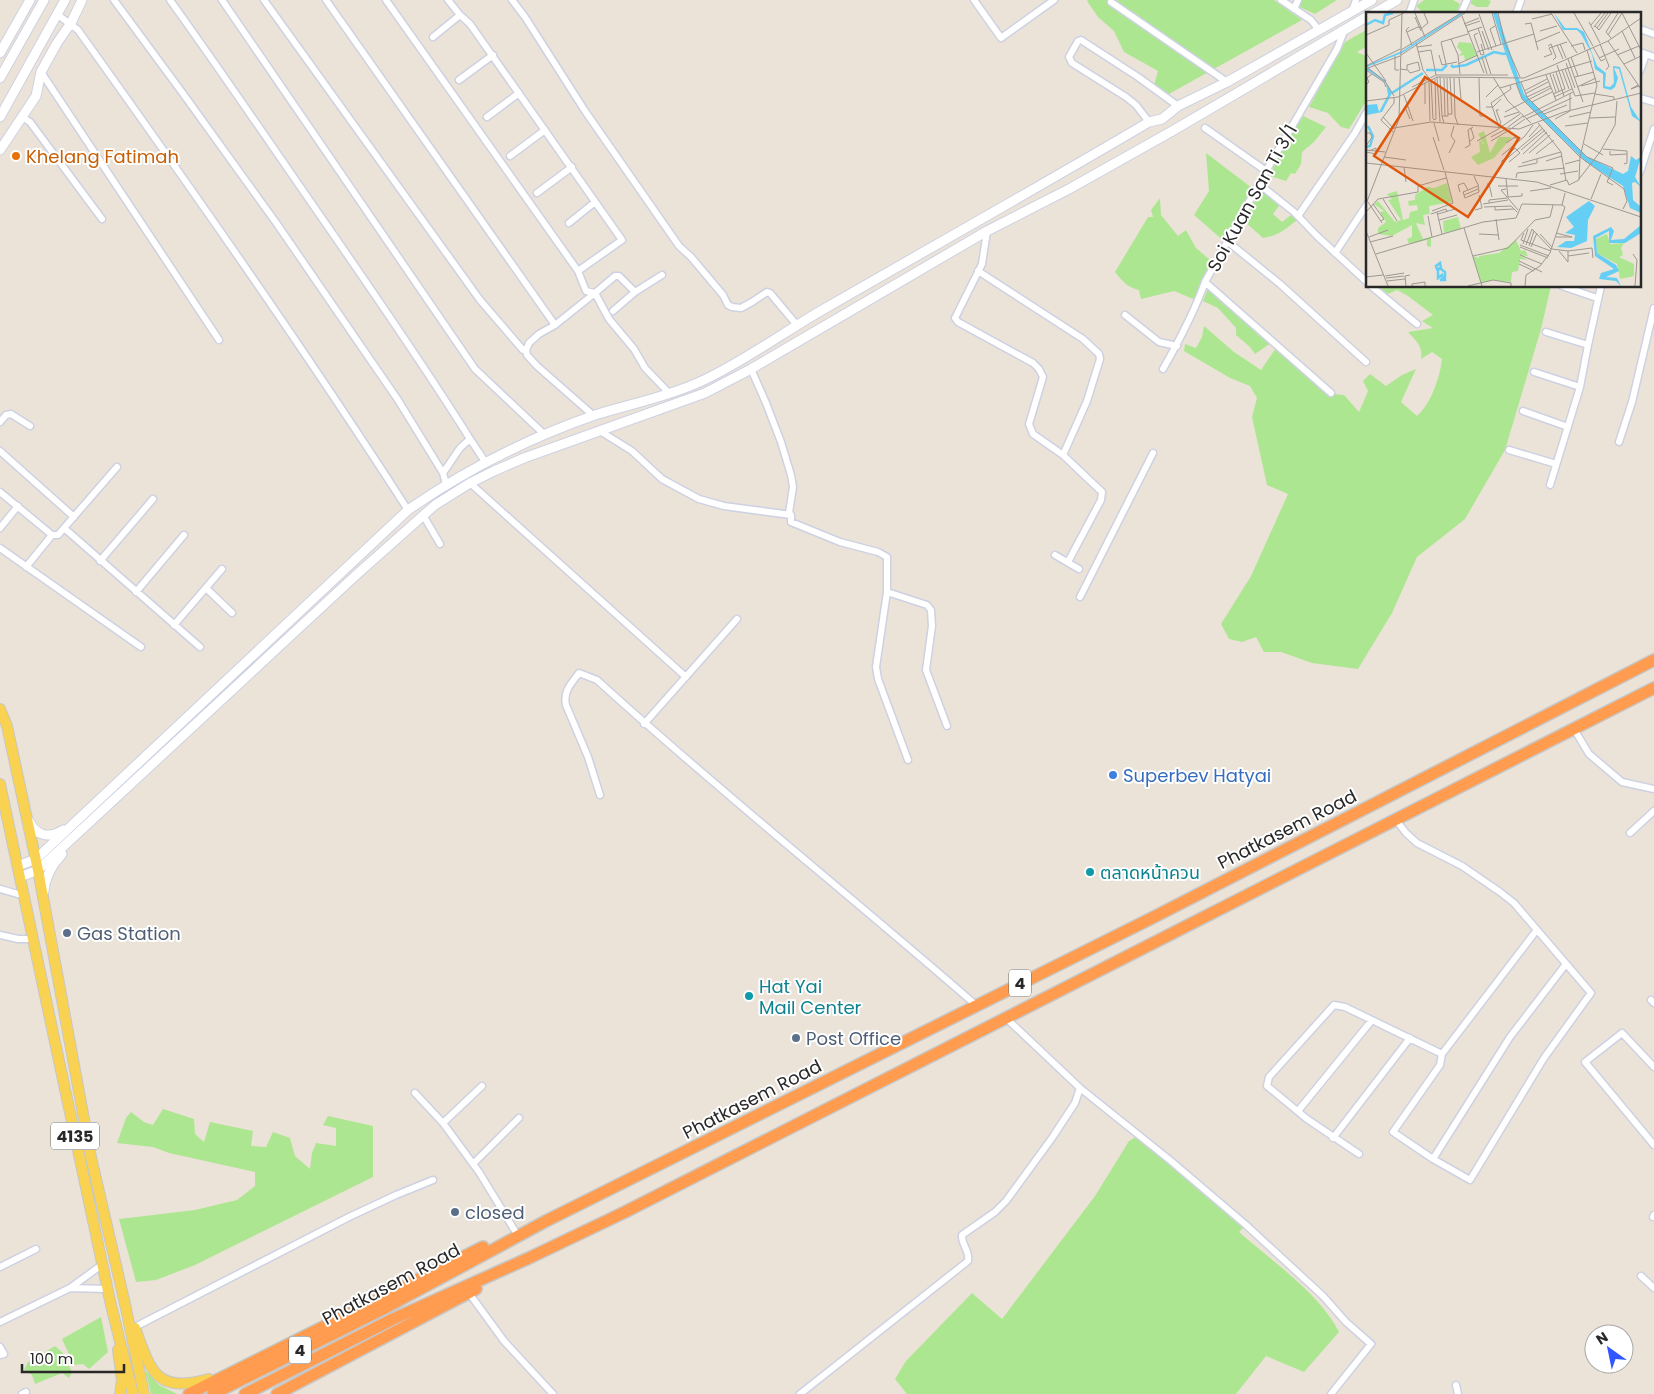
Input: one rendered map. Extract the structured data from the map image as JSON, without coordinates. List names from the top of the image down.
{
  "streets": {
    "highway": ["Phatkasem Road", "4"],
    "main road": ["4135"],
    "street": ["Soi Kuan San Ti 3/1"]
  },
  "places": [
    "Khelang Fatimah",
    "Superbev Hatyai",
    "ตลาดหน้าควน",
    "Gas Station",
    "Hat Yai Mail Center",
    "Post Office",
    "closed"
  ],
  "scale_bar": "100 m",
  "north": "top left"
}
